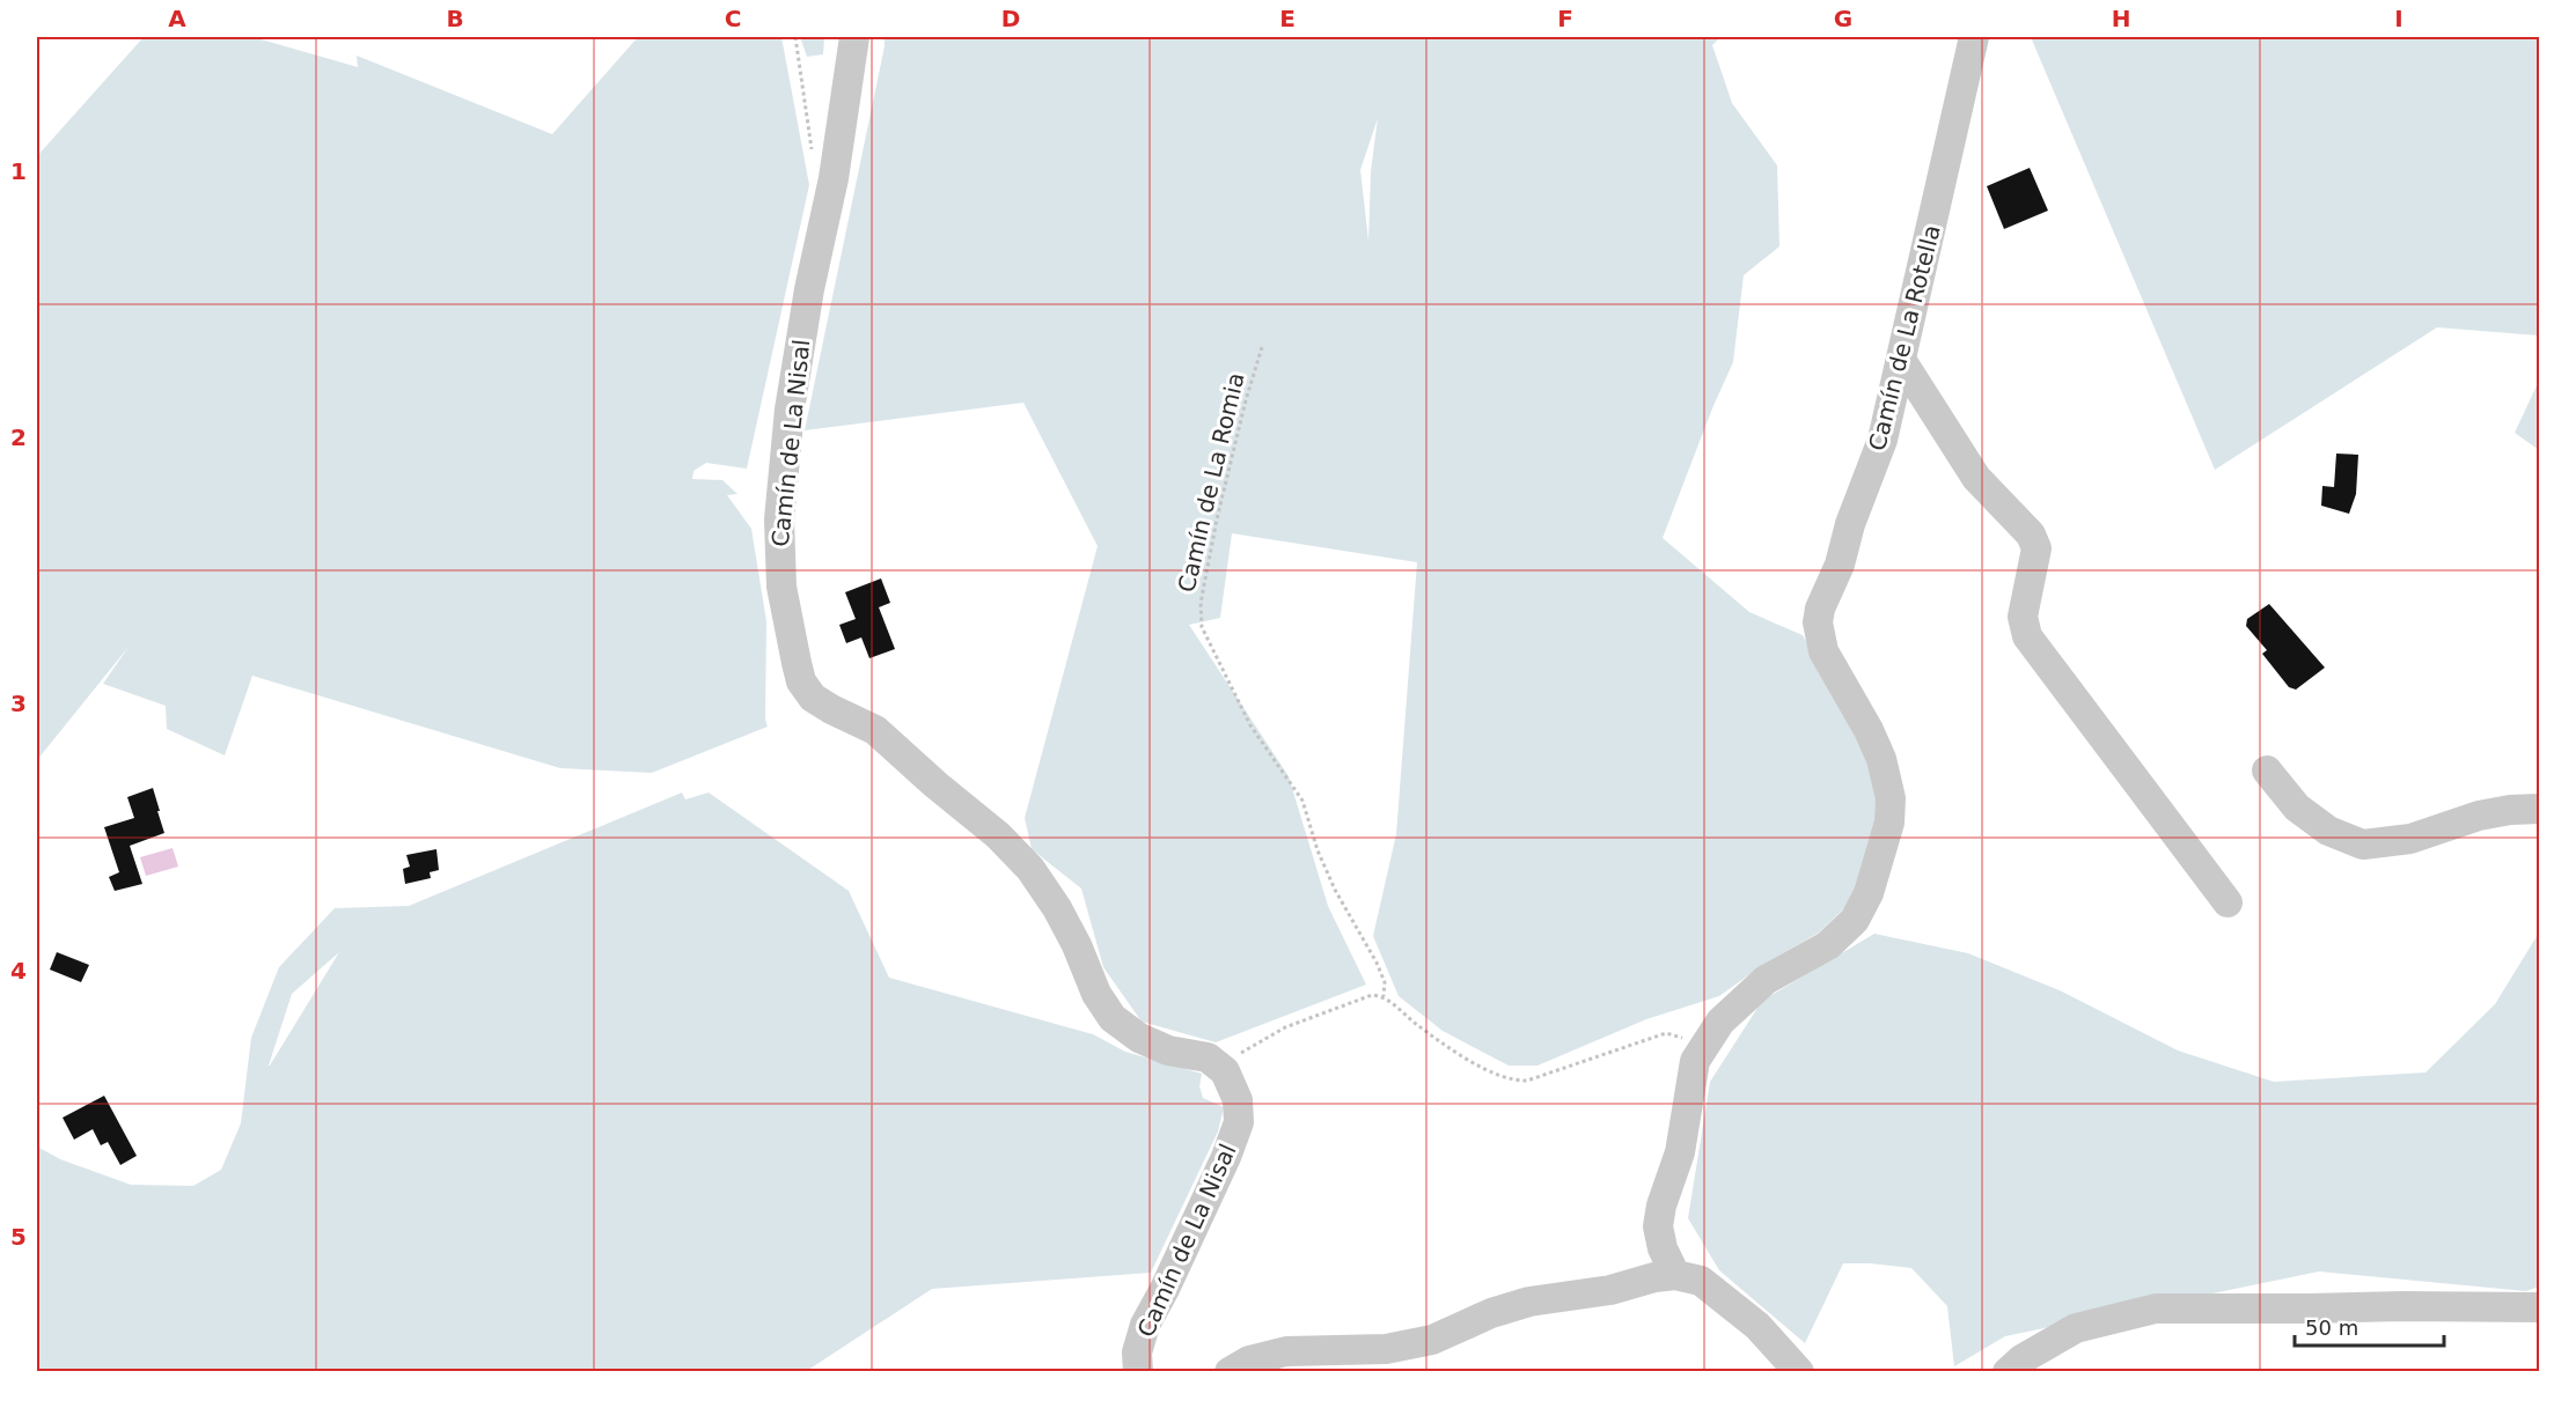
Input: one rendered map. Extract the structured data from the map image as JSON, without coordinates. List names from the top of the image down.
{
  "streets": {
    "street": ["Camín de La Rotella", "Camín de La Nisal"],
    "path": ["Camín de La Romia"]
  },
  "scale_bar": "50 m",
  "grid": {
    "columns": [
      "A",
      "B",
      "C",
      "D",
      "E",
      "F",
      "G",
      "H",
      "I"
    ],
    "rows": [
      "1",
      "2",
      "3",
      "4",
      "5"
    ]
  }
}
